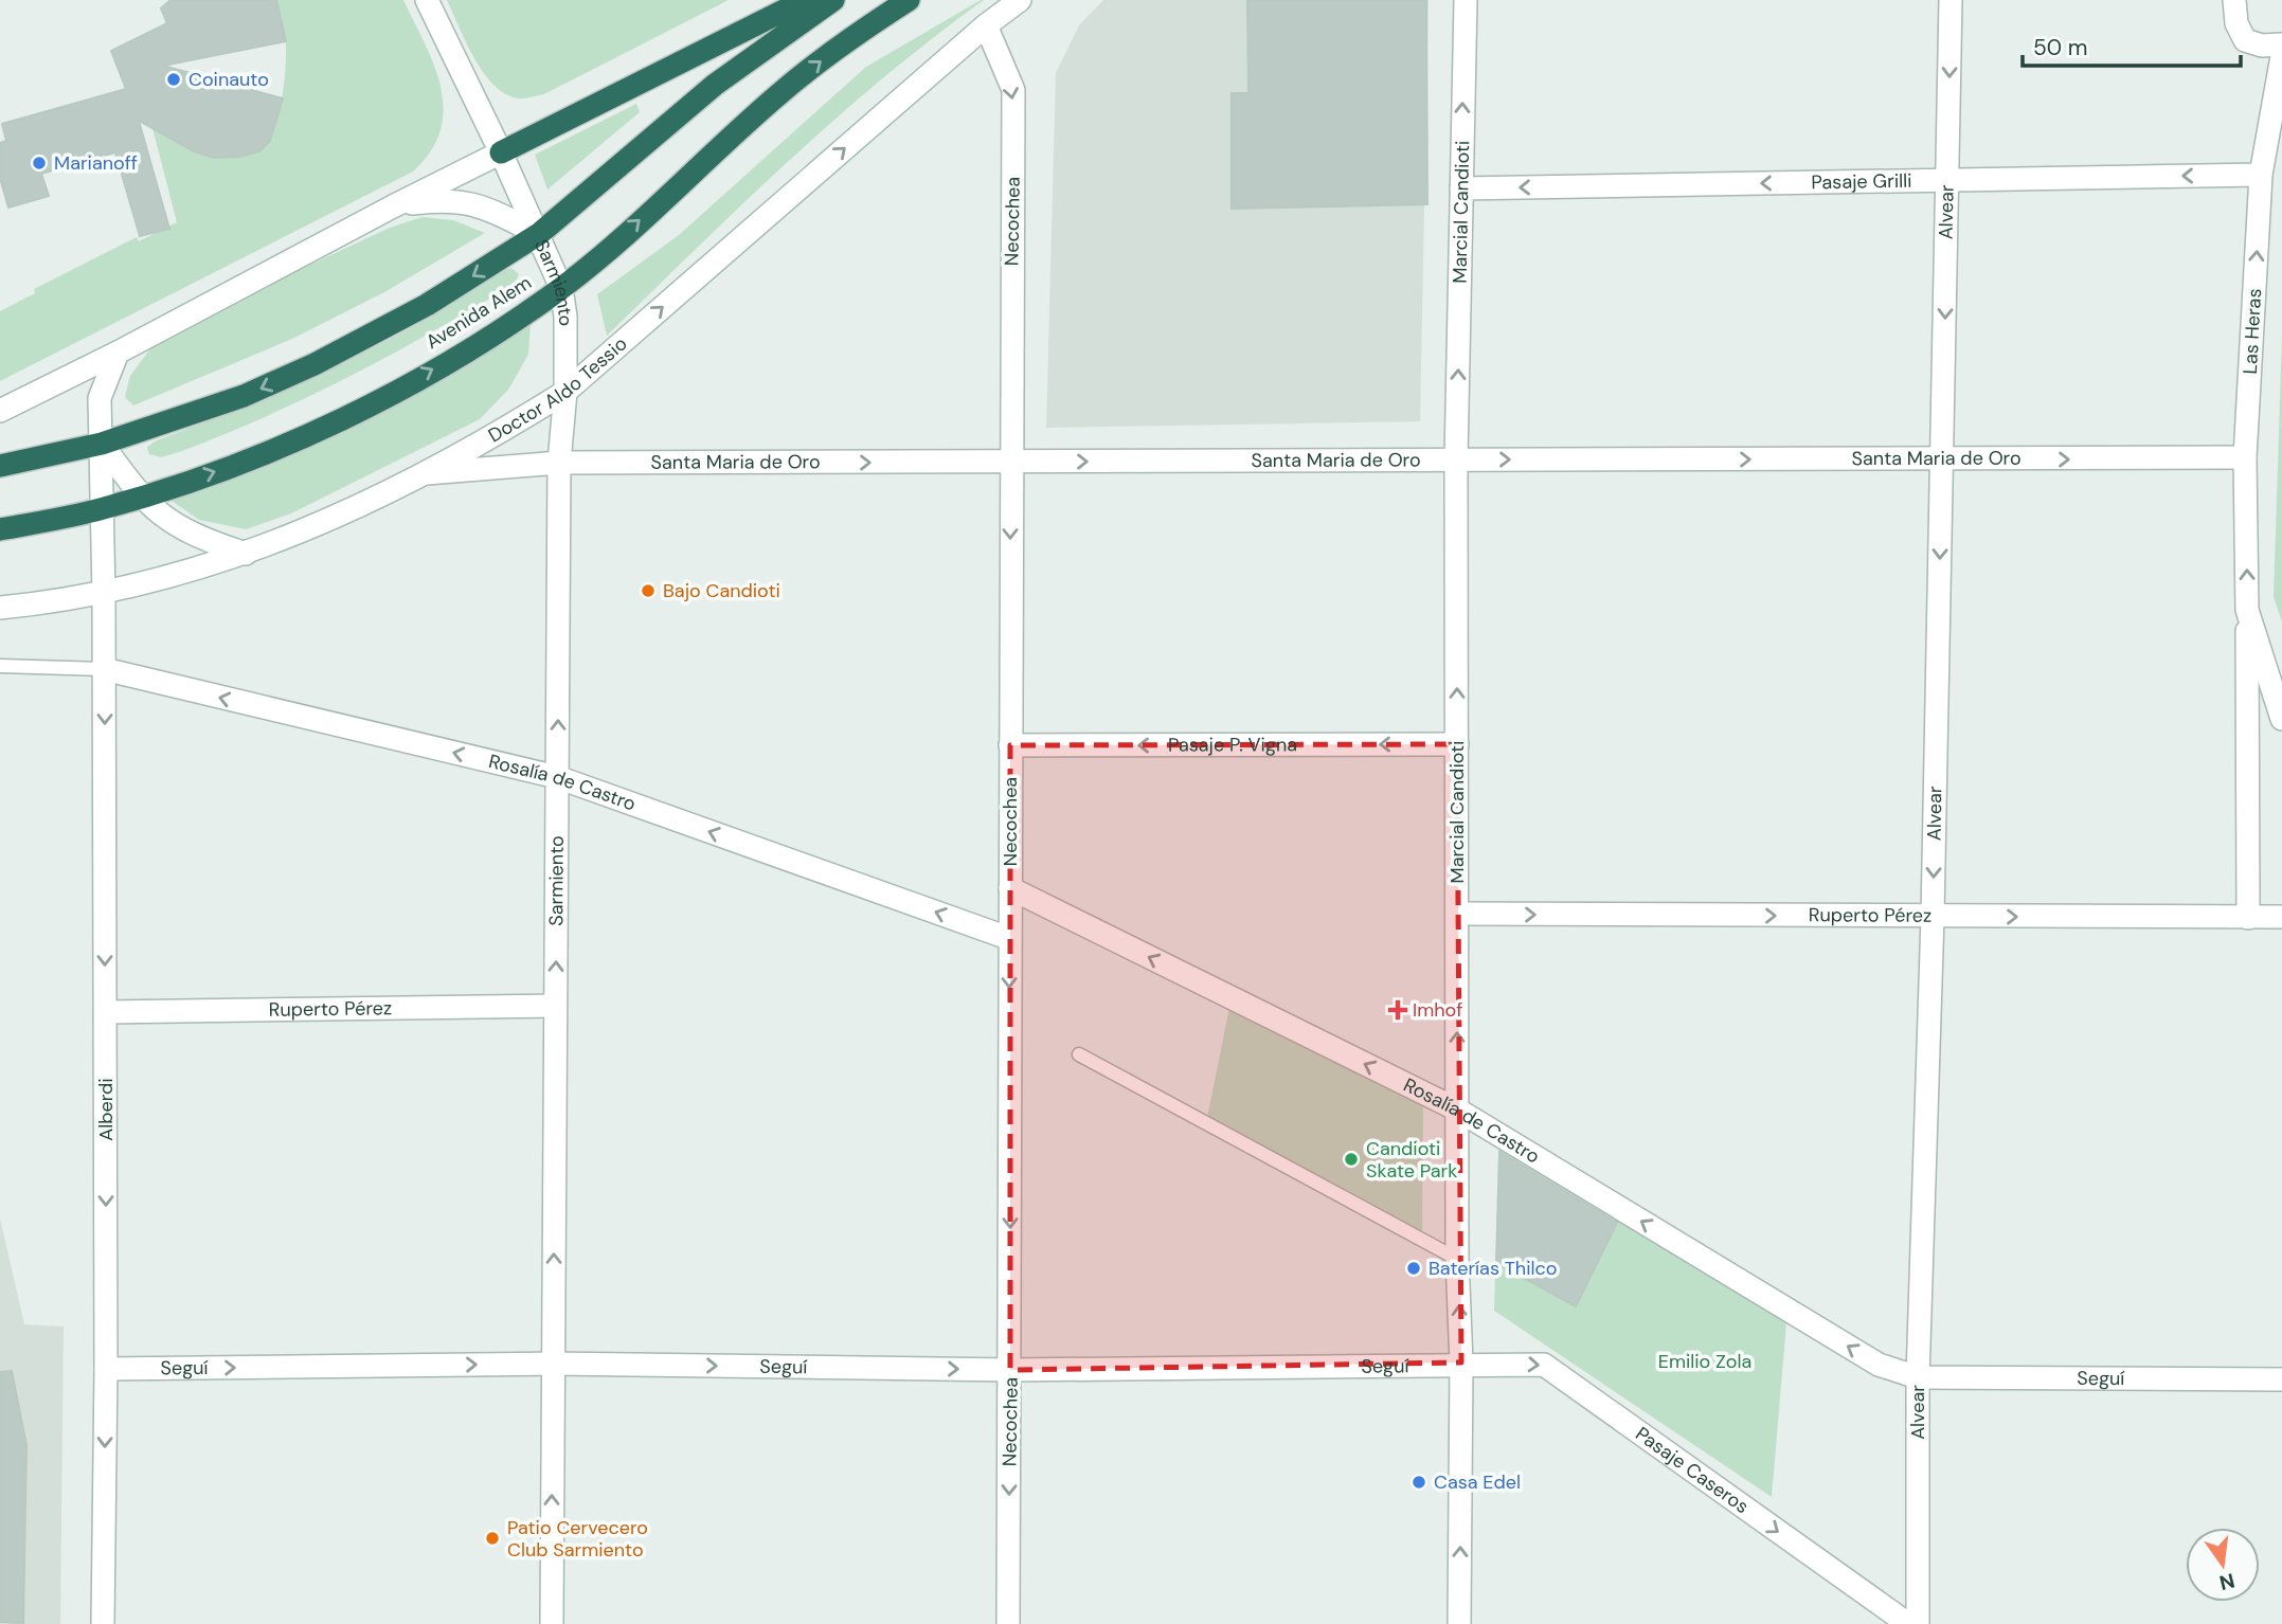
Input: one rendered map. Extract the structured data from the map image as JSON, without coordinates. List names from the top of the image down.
{
  "streets": {
    "highway": ["Avenida Alem"],
    "street": [
      "Pasaje Grilli",
      "Marcial Candioti",
      "Alvear",
      "Necochea",
      "Sarmiento",
      "Las Heras",
      "Doctor Aldo Tessio",
      "Santa Maria de Oro",
      "Pasaje P. Vigna",
      "Rosalía de Castro",
      "Ruperto Pérez",
      "Alberdi",
      "Seguí",
      "Pasaje Caseros"
    ]
  },
  "crossings": [
    ["Pasaje Grilli", "Marcial Candioti"],
    ["Pasaje Grilli", "Alvear"],
    ["Pasaje Grilli", "Las Heras"],
    ["Marcial Candioti", "Santa Maria de Oro"],
    ["Marcial Candioti", "Pasaje P. Vigna"],
    ["Marcial Candioti", "Rosalía de Castro"],
    ["Marcial Candioti", "Ruperto Pérez"],
    ["Marcial Candioti", "Seguí"],
    ["Marcial Candioti", "Pasaje Caseros"],
    ["Alvear", "Santa Maria de Oro"],
    ["Alvear", "Rosalía de Castro"],
    ["Alvear", "Ruperto Pérez"],
    ["Alvear", "Seguí"],
    ["Necochea", "Doctor Aldo Tessio"],
    ["Necochea", "Santa Maria de Oro"],
    ["Necochea", "Pasaje P. Vigna"],
    ["Necochea", "Rosalía de Castro"],
    ["Necochea", "Seguí"],
    ["Sarmiento", "Avenida Alem"],
    ["Sarmiento", "Doctor Aldo Tessio"],
    ["Sarmiento", "Santa Maria de Oro"],
    ["Sarmiento", "Rosalía de Castro"],
    ["Sarmiento", "Ruperto Pérez"],
    ["Sarmiento", "Seguí"],
    ["Avenida Alem", "Alberdi"],
    ["Las Heras", "Santa Maria de Oro"],
    ["Las Heras", "Ruperto Pérez"],
    ["Doctor Aldo Tessio", "Santa Maria de Oro"],
    ["Doctor Aldo Tessio", "Alberdi"],
    ["Rosalía de Castro", "Alberdi"],
    ["Rosalía de Castro", "Seguí"],
    ["Ruperto Pérez", "Alberdi"],
    ["Alberdi", "Seguí"],
    ["Seguí", "Pasaje Caseros"]
  ],
  "one_way": [
    "Pasaje Grilli",
    "Marcial Candioti",
    "Alvear",
    "Necochea",
    "Sarmiento",
    "Las Heras",
    "Doctor Aldo Tessio",
    "Santa Maria de Oro",
    "Pasaje P. Vigna",
    "Rosalía de Castro",
    "Ruperto Pérez",
    "Alberdi",
    "Seguí",
    "Pasaje Caseros"
  ],
  "parks": ["Emilio Zola"],
  "places": {
    "other": [
      "Coinauto",
      "Marianoff",
      "Bajo Candioti",
      "Candioti Skate Park",
      "Baterías Thilco",
      "Casa Edel",
      "Patio Cervecero Club Sarmiento"
    ],
    "health": ["Imhof"]
  },
  "scale_bar": "50 m",
  "north": "bottom"
}
